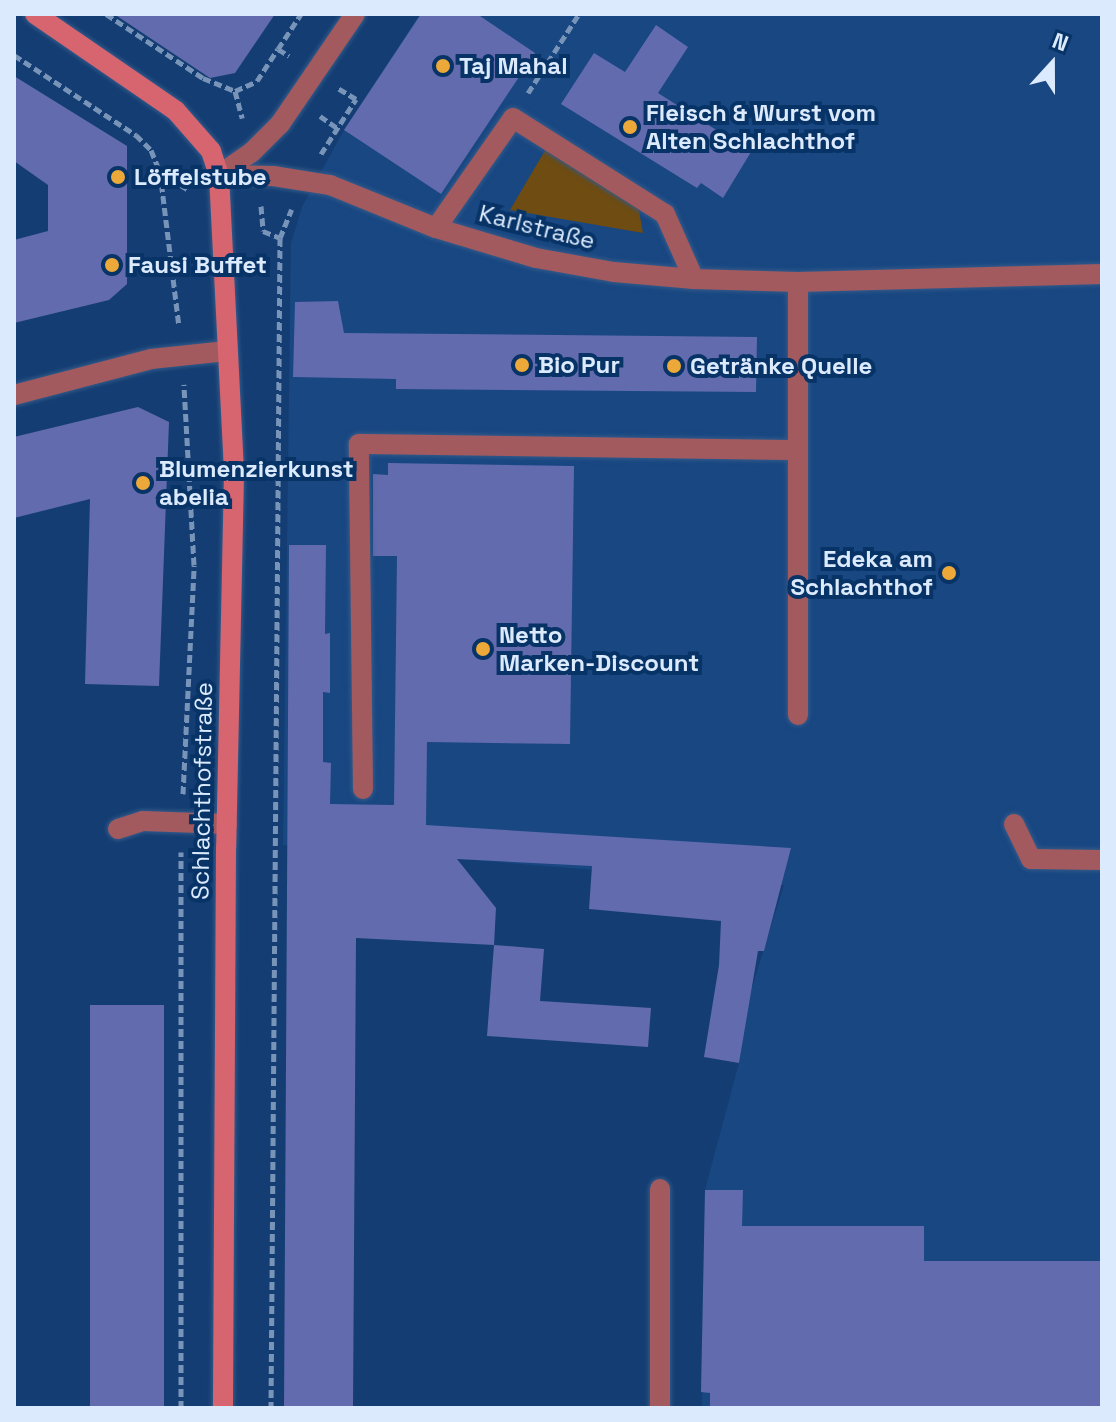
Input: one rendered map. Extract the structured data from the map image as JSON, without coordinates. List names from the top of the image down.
{
  "streets": {
    "main road": ["Schlachthofstraße"],
    "street": ["Karlstraße"]
  },
  "crossings": [
    ["Karlstraße", "Schlachthofstraße"]
  ],
  "places": [
    "Taj Mahal",
    "Fleisch & Wurst vom Alten Schlachthof",
    "Löffelstube",
    "Fausi Buffet",
    "Bio Pur",
    "Getränke Quelle",
    "Blumenzierkunst abelia",
    "Edeka am Schlachthof",
    "Netto Marken-Discount"
  ],
  "north": "top"
}
